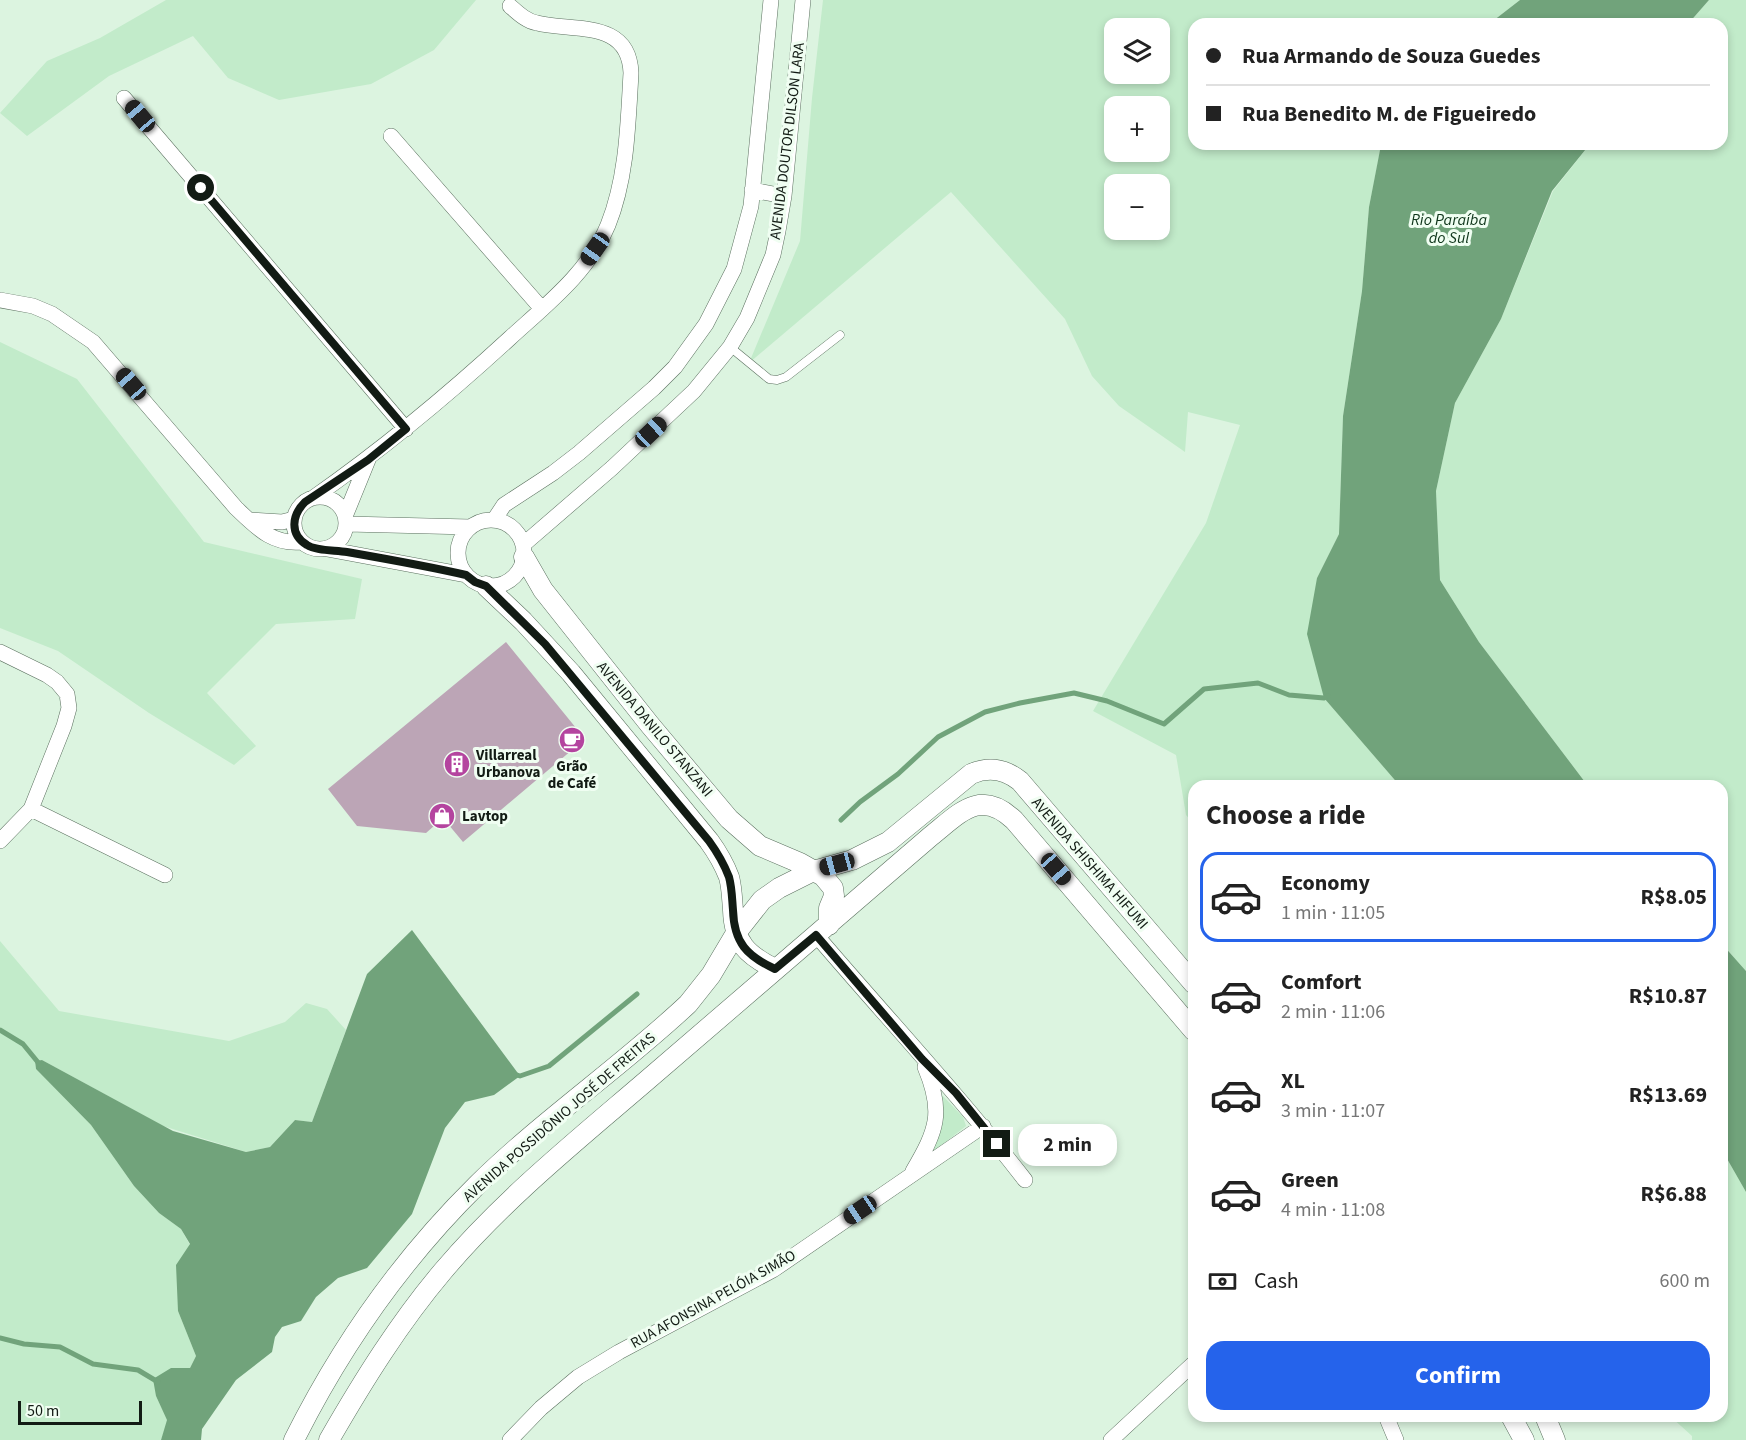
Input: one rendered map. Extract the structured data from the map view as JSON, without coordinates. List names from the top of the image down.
{
  "streets": {
    "street": [
      "AVENIDA DOUTOR DILSON LARA",
      "AVENIDA DANILO STANZANI",
      "AVENIDA SHISHIMA HIFUMI",
      "AVENIDA POSSIDÔNIO JOSÉ DE FREITAS",
      "RUA AFONSINA PELÓIA SIMÃO"
    ]
  },
  "crossings": [
    ["AVENIDA DOUTOR DILSON LARA", "AVENIDA DANILO STANZANI"],
    ["AVENIDA DANILO STANZANI", "AVENIDA SHISHIMA HIFUMI"],
    ["AVENIDA DANILO STANZANI", "AVENIDA POSSIDÔNIO JOSÉ DE FREITAS"],
    ["AVENIDA SHISHIMA HIFUMI", "AVENIDA POSSIDÔNIO JOSÉ DE FREITAS"]
  ],
  "water": ["Rio Paraíba do Sul"],
  "places": {
    "cafe": ["Grão de Café"],
    "building": ["Villarreal Urbanova"],
    "shop": ["Lavtop"]
  },
  "scale_bar": "50 m",
  "page": {
    "map_buttons": ["+", "−"],
    "banner": ["Rua Armando de Souza Guedes", "Rua Benedito M. de Figueiredo"],
    "heading": "Choose a ride",
    "list": [
      {
        "name": "Economy",
        "note": "1 min · 11:05",
        "value": "R$8.05"
      },
      {
        "name": "Comfort",
        "note": "2 min · 11:06",
        "value": "R$10.87"
      },
      {
        "name": "XL",
        "note": "3 min · 11:07",
        "value": "R$13.69"
      },
      {
        "name": "Green",
        "note": "4 min · 11:08",
        "value": "R$6.88"
      }
    ],
    "bubble": "2 min",
    "pay": ["Cash", "600 m"],
    "buttons": "Confirm",
    "scale": "50 m"
  }
}
